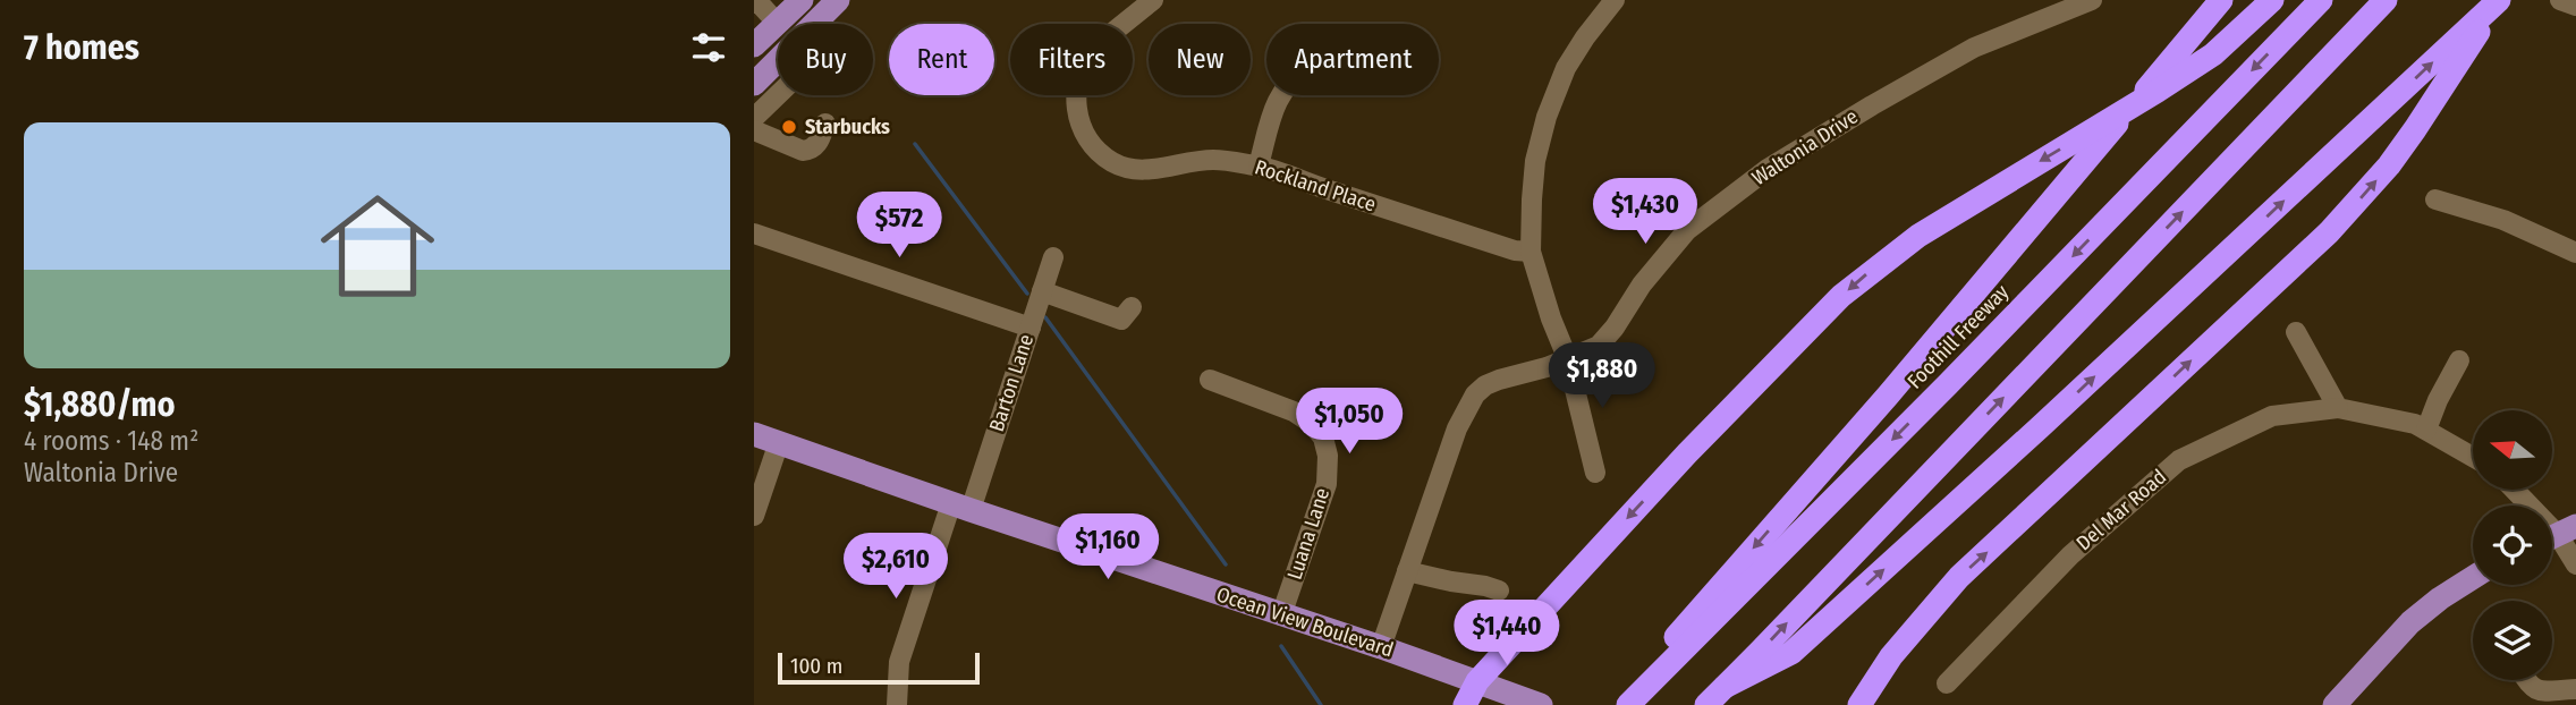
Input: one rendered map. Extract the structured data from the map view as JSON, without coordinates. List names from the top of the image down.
{
  "streets": {
    "highway": ["Foothill Freeway"],
    "main road": ["Ocean View Boulevard"],
    "street": [
      "Waltonia Drive",
      "Rockland Place",
      "Barton Lane",
      "Del Mar Road",
      "Luana Lane"
    ]
  },
  "crossings": [
    ["Waltonia Drive", "Ocean View Boulevard"],
    ["Barton Lane", "Ocean View Boulevard"],
    ["Luana Lane", "Ocean View Boulevard"]
  ],
  "places": ["Starbucks"],
  "scale_bar": "100 m",
  "north": "left",
  "page": {
    "heading": "7 homes",
    "chip": [
      "Buy",
      "Rent",
      "Filters",
      "New",
      "Apartment"
    ],
    "list": [
      {
        "name": "$1,880/mo",
        "note": "4 rooms · 148 m² · Waltonia Drive"
      }
    ],
    "price": [
      "$1,430",
      "$572",
      "$1,880",
      "$1,050",
      "$1,160",
      "$2,610",
      "$1,440"
    ],
    "scale": "100 m"
  }
}
